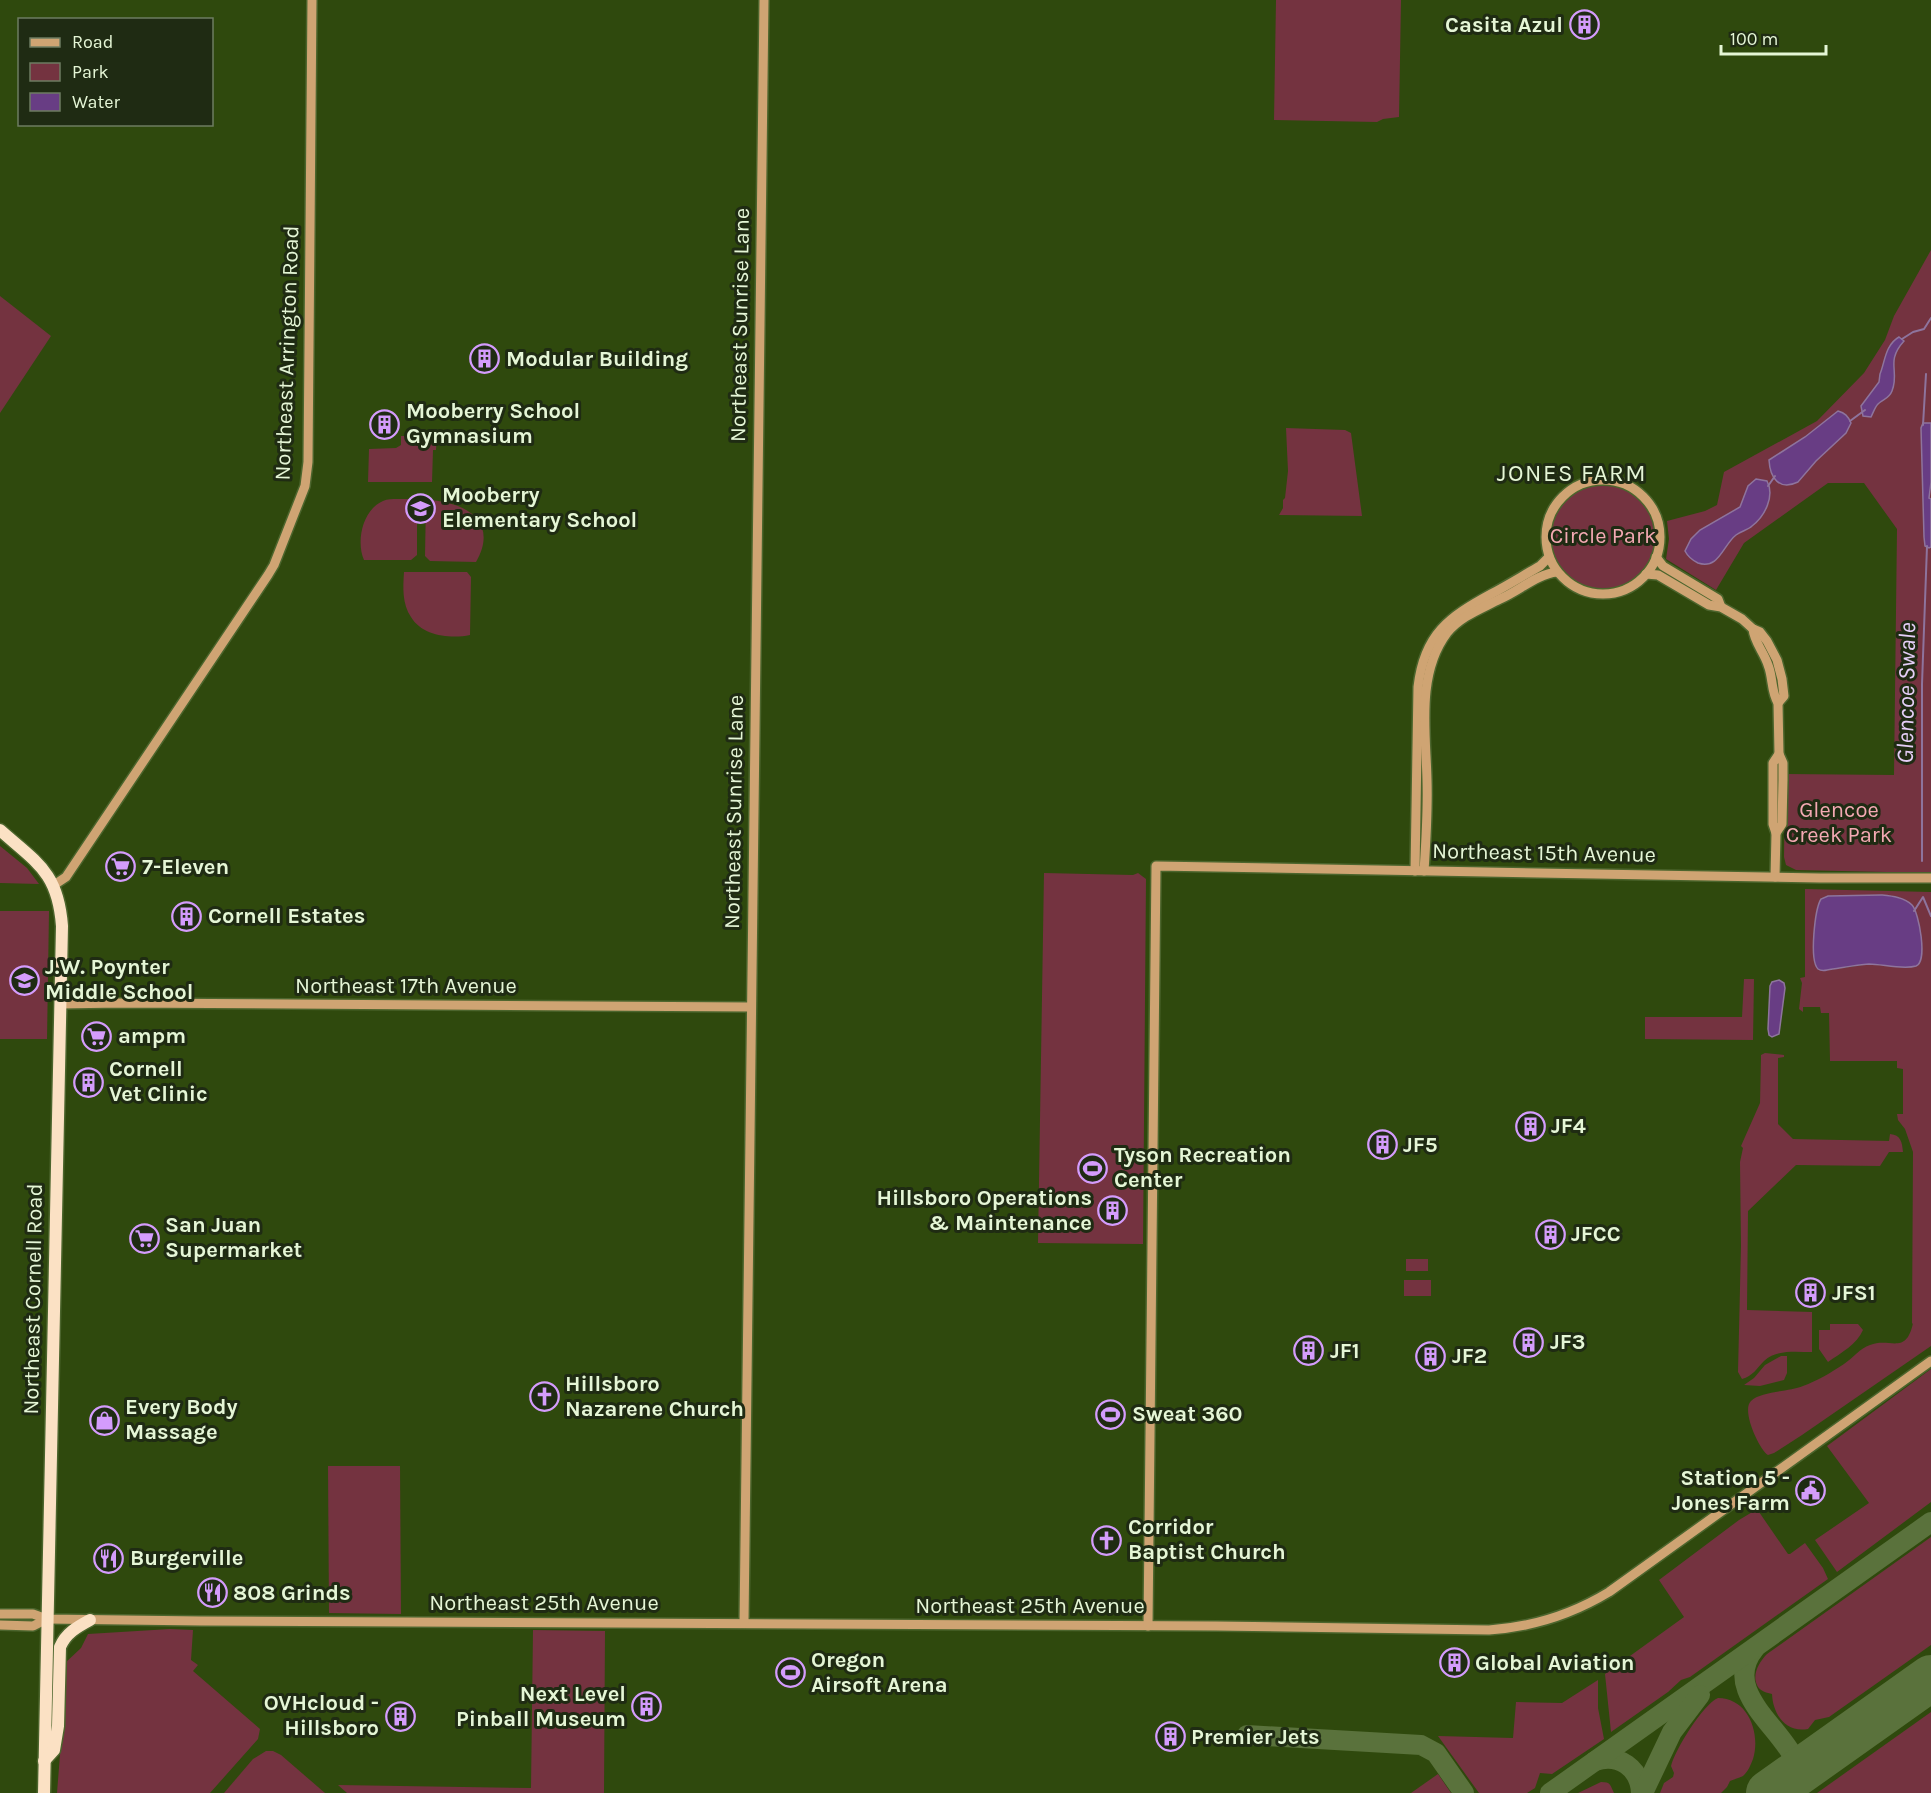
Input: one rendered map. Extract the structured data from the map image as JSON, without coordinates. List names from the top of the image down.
{
  "streets": {
    "highway": ["Northeast Cornell Road"],
    "street": [
      "Northeast Sunrise Lane",
      "Northeast Arrington Road",
      "Northeast 15th Avenue",
      "Northeast 17th Avenue",
      "Northeast 25th Avenue"
    ]
  },
  "crossings": [
    ["Northeast Sunrise Lane", "Northeast 17th Avenue"],
    ["Northeast Sunrise Lane", "Northeast 25th Avenue"],
    ["Northeast Arrington Road", "Northeast Cornell Road"],
    ["Northeast 15th Avenue", "Northeast 25th Avenue"],
    ["Northeast 17th Avenue", "Northeast Cornell Road"],
    ["Northeast Cornell Road", "Northeast 25th Avenue"]
  ],
  "districts": ["JONES FARM"],
  "water": ["Glencoe Swale"],
  "parks": ["Circle Park", "Glencoe Creek Park"],
  "places": {
    "building": [
      "Casita Azul",
      "Modular Building",
      "Mooberry School Gymnasium",
      "Cornell Estates",
      "Cornell Vet Clinic",
      "JF4",
      "JF5",
      "Hillsboro Operations & Maintenance",
      "JFCC",
      "JFS1",
      "JF3",
      "JF1",
      "JF2",
      "Global Aviation",
      "Next Level Pinball Museum",
      "OVHcloud - Hillsboro",
      "Premier Jets"
    ],
    "school or university": ["Mooberry Elementary School", "J.W. Poynter Middle School"],
    "supermarket": ["7-Eleven", "ampm", "San Juan Supermarket"],
    "sports": ["Tyson Recreation Center", "Sweat 360", "Oregon Airsoft Arena"],
    "church": ["Hillsboro Nazarene Church", "Corridor Baptist Church"],
    "shop": ["Every Body Massage"],
    "public building": ["Station 5 - Jones Farm"],
    "restaurant": ["Burgerville", "808 Grinds"]
  },
  "legend": ["Road", "Park", "Water"],
  "scale_bar": "100 m"
}
